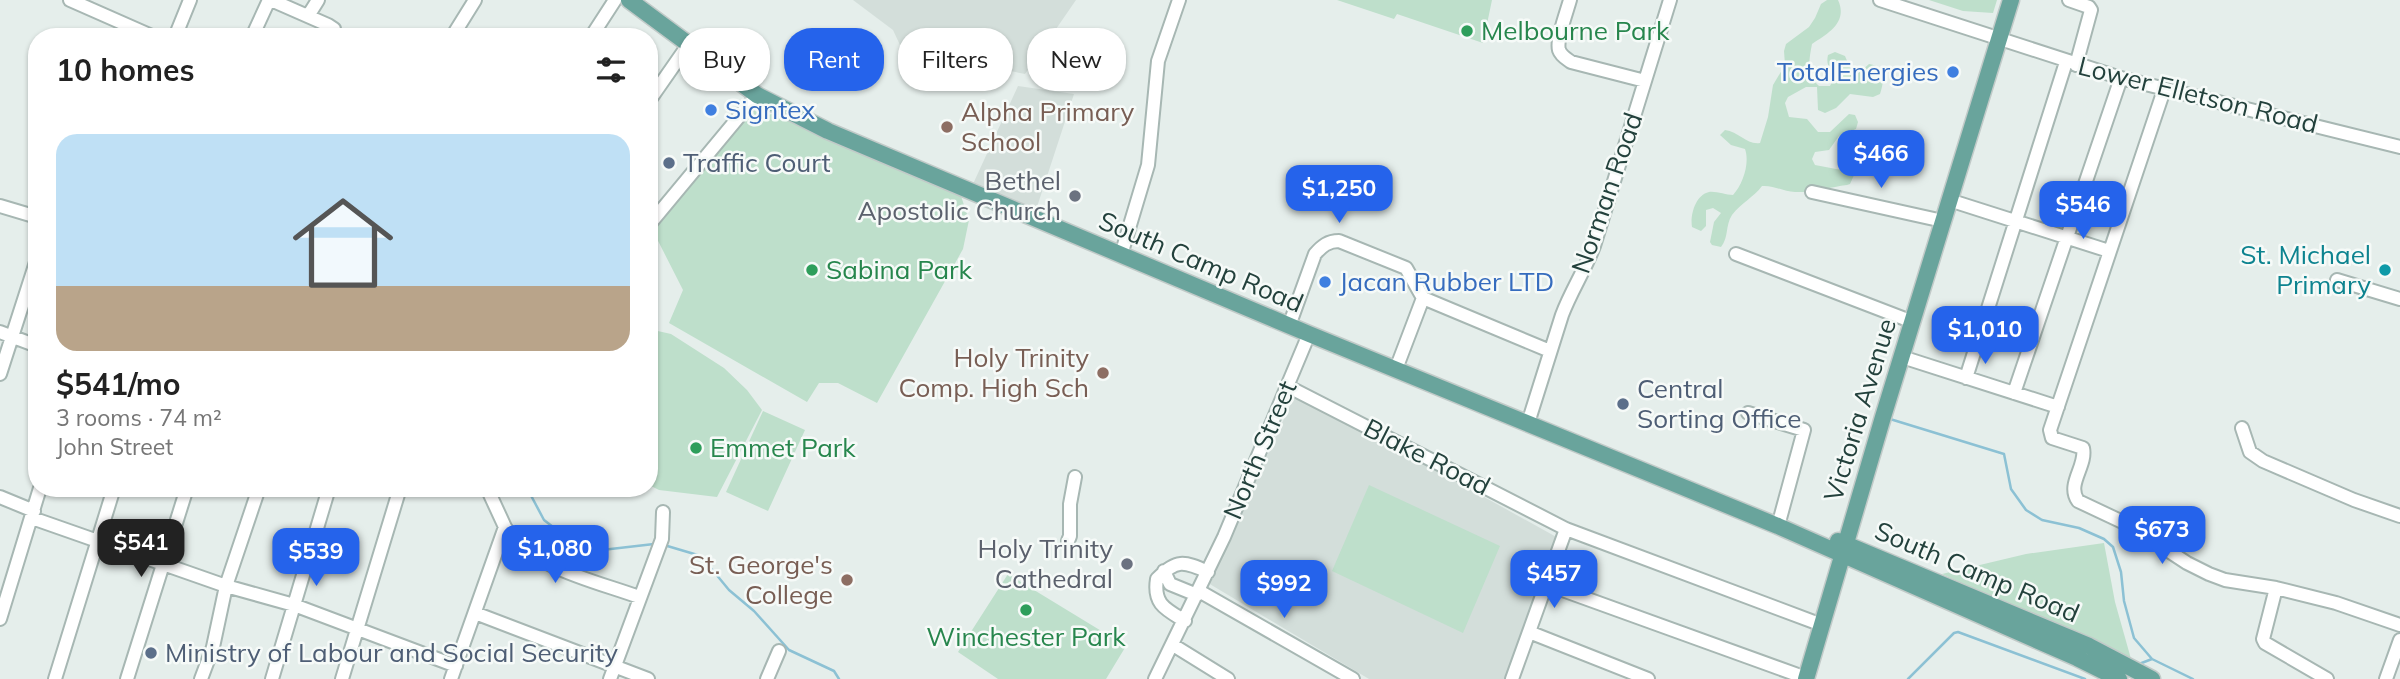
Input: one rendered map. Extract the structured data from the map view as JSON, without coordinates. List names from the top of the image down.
{
  "streets": {
    "main road": ["South Camp Road", "Victoria Avenue"],
    "street": [
      "Lower Elletson Road",
      "Norman Road",
      "North Street",
      "Blake Road"
    ]
  },
  "crossings": [
    ["Lower Elletson Road", "Victoria Avenue"],
    ["Norman Road", "South Camp Road"],
    ["South Camp Road", "Victoria Avenue"],
    ["South Camp Road", "North Street"],
    ["Victoria Avenue", "Blake Road"],
    ["North Street", "Blake Road"]
  ],
  "places": [
    "Melbourne Park",
    "TotalEnergies",
    "Signtex",
    "Alpha Primary School",
    "Traffic Court",
    "Bethel Apostolic Church",
    "Sabina Park",
    "St. Michael Primary",
    "Jacan Rubber LTD",
    "Holy Trinity Comp. High Sch",
    "Central Sorting Office",
    "Emmet Park",
    "Holy Trinity Cathedral",
    "St. George's College",
    "Winchester Park",
    "Ministry of Labour and Social Security"
  ],
  "page": {
    "chip": [
      "Buy",
      "Rent",
      "Filters",
      "New"
    ],
    "heading": "10 homes",
    "list": [
      {
        "name": "$541/mo",
        "note": "3 rooms · 74 m² · John Street"
      }
    ],
    "price": [
      "$466",
      "$1,250",
      "$546",
      "$1,010",
      "$673",
      "$541",
      "$1,080",
      "$539",
      "$457",
      "$992"
    ]
  }
}
